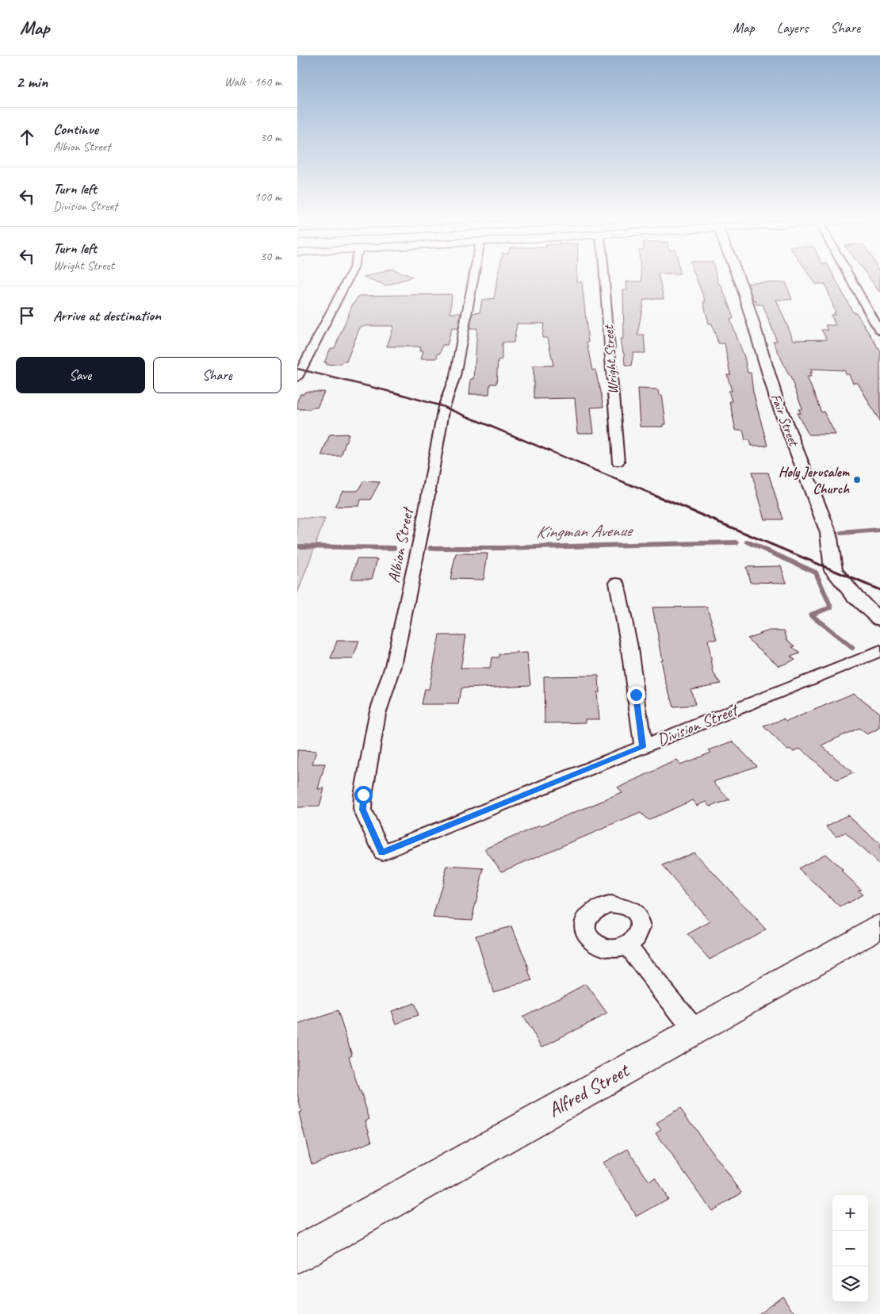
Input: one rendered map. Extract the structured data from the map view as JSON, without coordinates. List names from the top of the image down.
{
  "streets": {
    "main road": ["Alfred Street"],
    "street": [
      "Wright Street",
      "Fair Street",
      "Albion Street",
      "Division Street"
    ]
  },
  "crossings": [
    ["Albion Street", "Division Street"]
  ],
  "water": ["Kingman Avenue"],
  "places": ["Holy Jerusalem Church"],
  "page": {
    "header": "Map",
    "nav": ["Map", "Layers", "Share"],
    "heading": ["2 min", "Walk · 160 m"],
    "list": [
      ["Continue", "Albion Street", "30 m"],
      ["Turn left", "Division Street", "100 m"],
      ["Turn left", "Wright Street", "30 m"],
      "Arrive at destination"
    ],
    "buttons": ["Save", "Share"],
    "map_buttons": ["+", "−"]
  }
}
